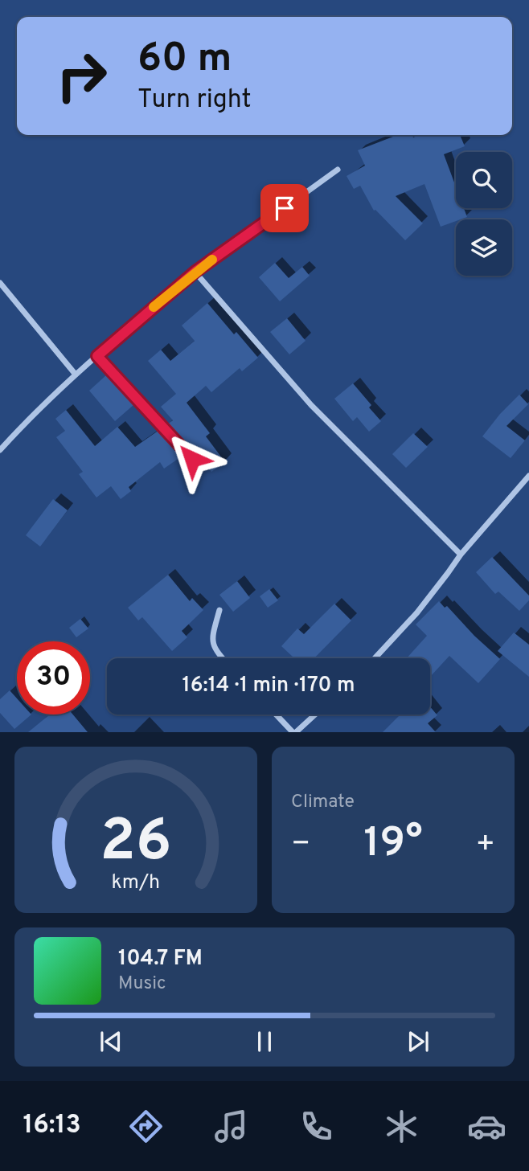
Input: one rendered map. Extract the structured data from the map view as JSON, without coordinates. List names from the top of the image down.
{
  "page": {
    "turn": ["60 m", "Turn right"],
    "limit": "30",
    "trip": "16:14 · 1 min · 170 m",
    "tile": "Climate",
    "heat": ["−", "19°", "+"],
    "song": ["104.7 FM", "Music"],
    "tabs": "16:13",
    "gauge": ["26", "km/h"]
  }
}
